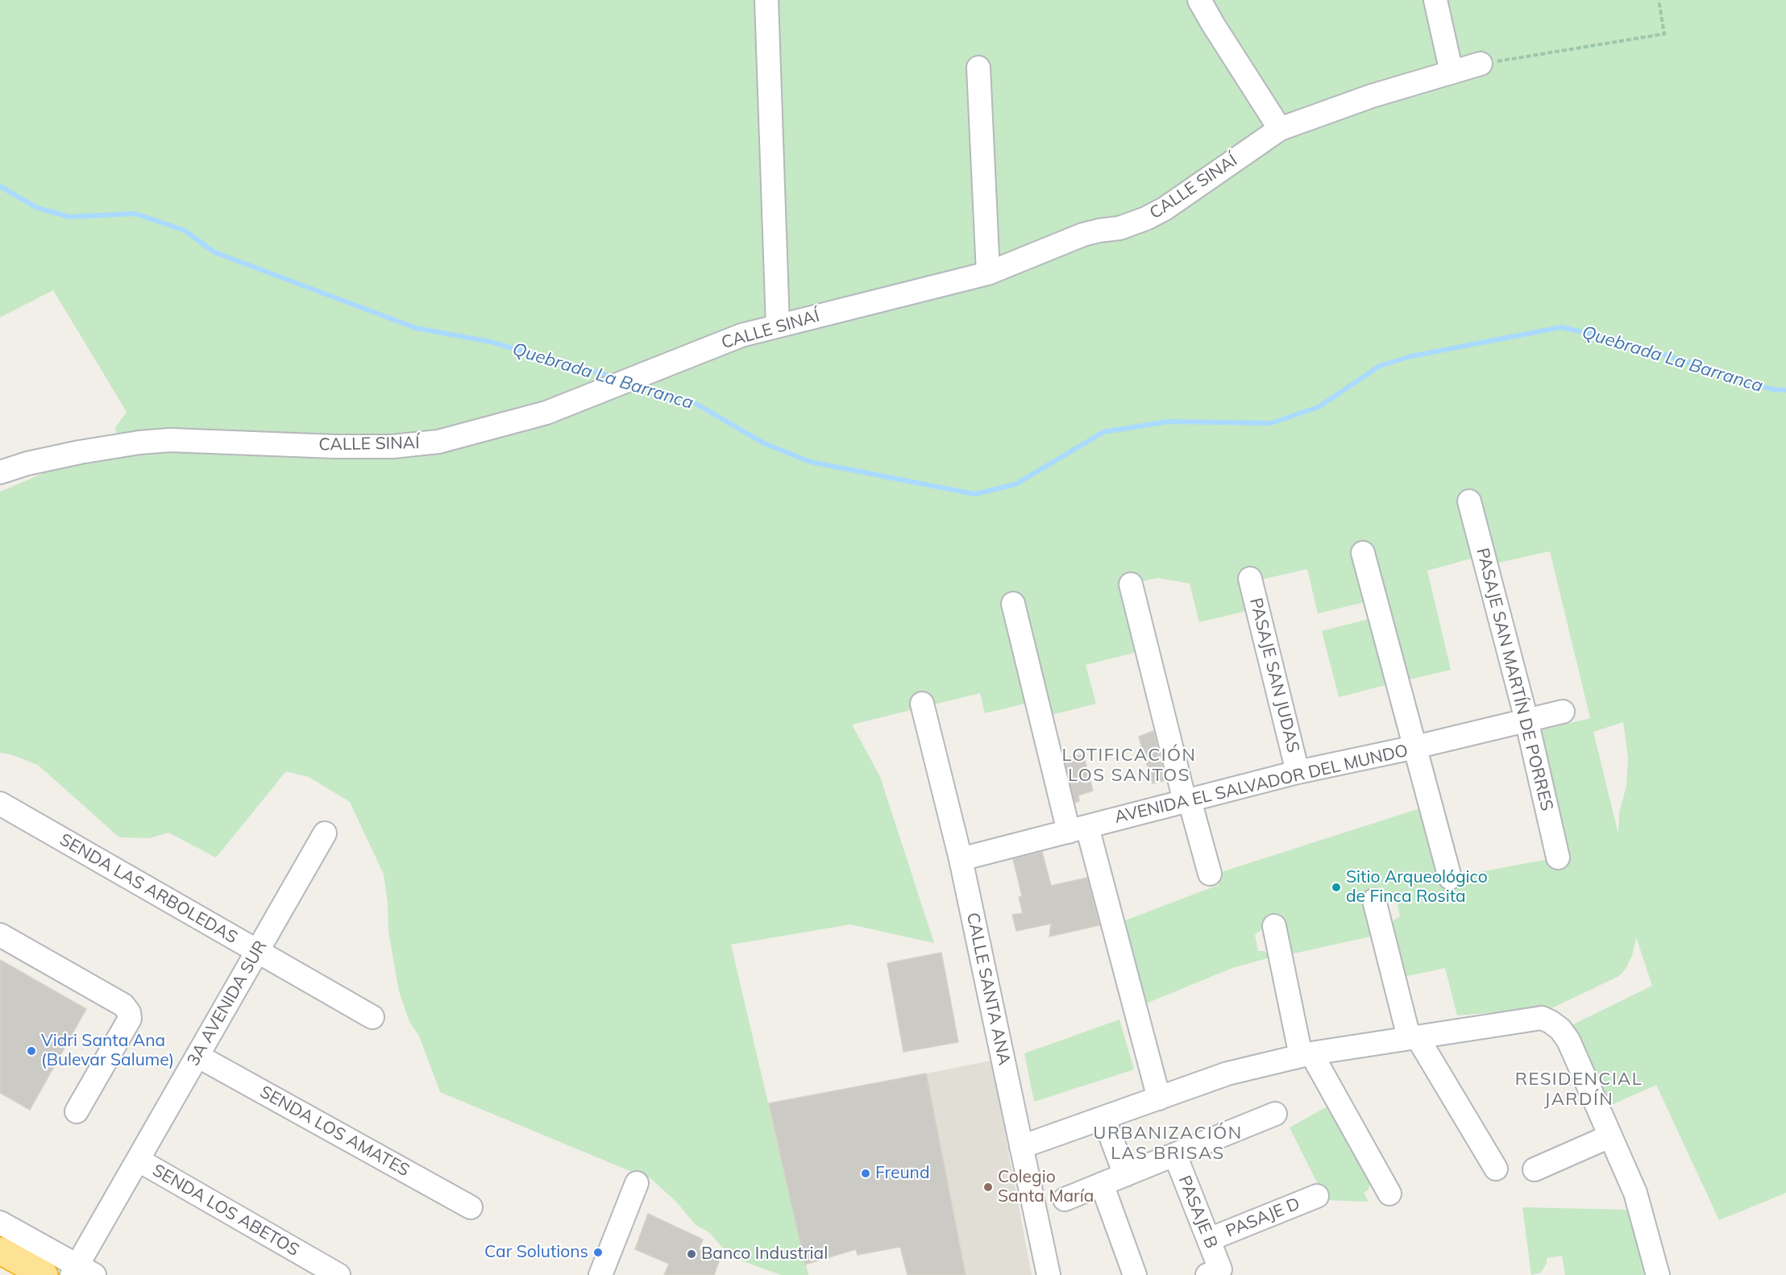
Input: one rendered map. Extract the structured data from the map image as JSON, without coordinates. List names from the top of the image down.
{
  "streets": {
    "street": [
      "CALLE SINAÍ",
      "PASAJE SAN JUDAS",
      "PASAJE SAN MARTÍN DE PORRES",
      "AVENIDA EL SALVADOR DEL MUNDO",
      "SENDA LAS ARBOLEDAS",
      "CALLE SANTA ANA",
      "3A AVENIDA SUR",
      "SENDA LOS AMATES",
      "SENDA LOS ABETOS",
      "PASAJE B",
      "PASAJE D"
    ]
  },
  "crossings": [
    ["PASAJE SAN JUDAS", "AVENIDA EL SALVADOR DEL MUNDO"],
    ["PASAJE SAN MARTÍN DE PORRES", "AVENIDA EL SALVADOR DEL MUNDO"],
    ["AVENIDA EL SALVADOR DEL MUNDO", "CALLE SANTA ANA"],
    ["SENDA LAS ARBOLEDAS", "3A AVENIDA SUR"],
    ["3A AVENIDA SUR", "SENDA LOS AMATES"],
    ["3A AVENIDA SUR", "SENDA LOS ABETOS"],
    ["PASAJE B", "PASAJE D"]
  ],
  "districts": ["LOTIFICACIÓN LOS SANTOS", "RESIDENCIAL JARDÍN", "URBANIZACIÓN LAS BRISAS"],
  "water": ["Quebrada La Barranca"],
  "places": [
    "Sitio Arqueológico de Finca Rosita",
    "Vidri Santa Ana (Bulevar Salume)",
    "Freund",
    "Colegio Santa María",
    "Car Solutions",
    "Banco Industrial"
  ]
}
